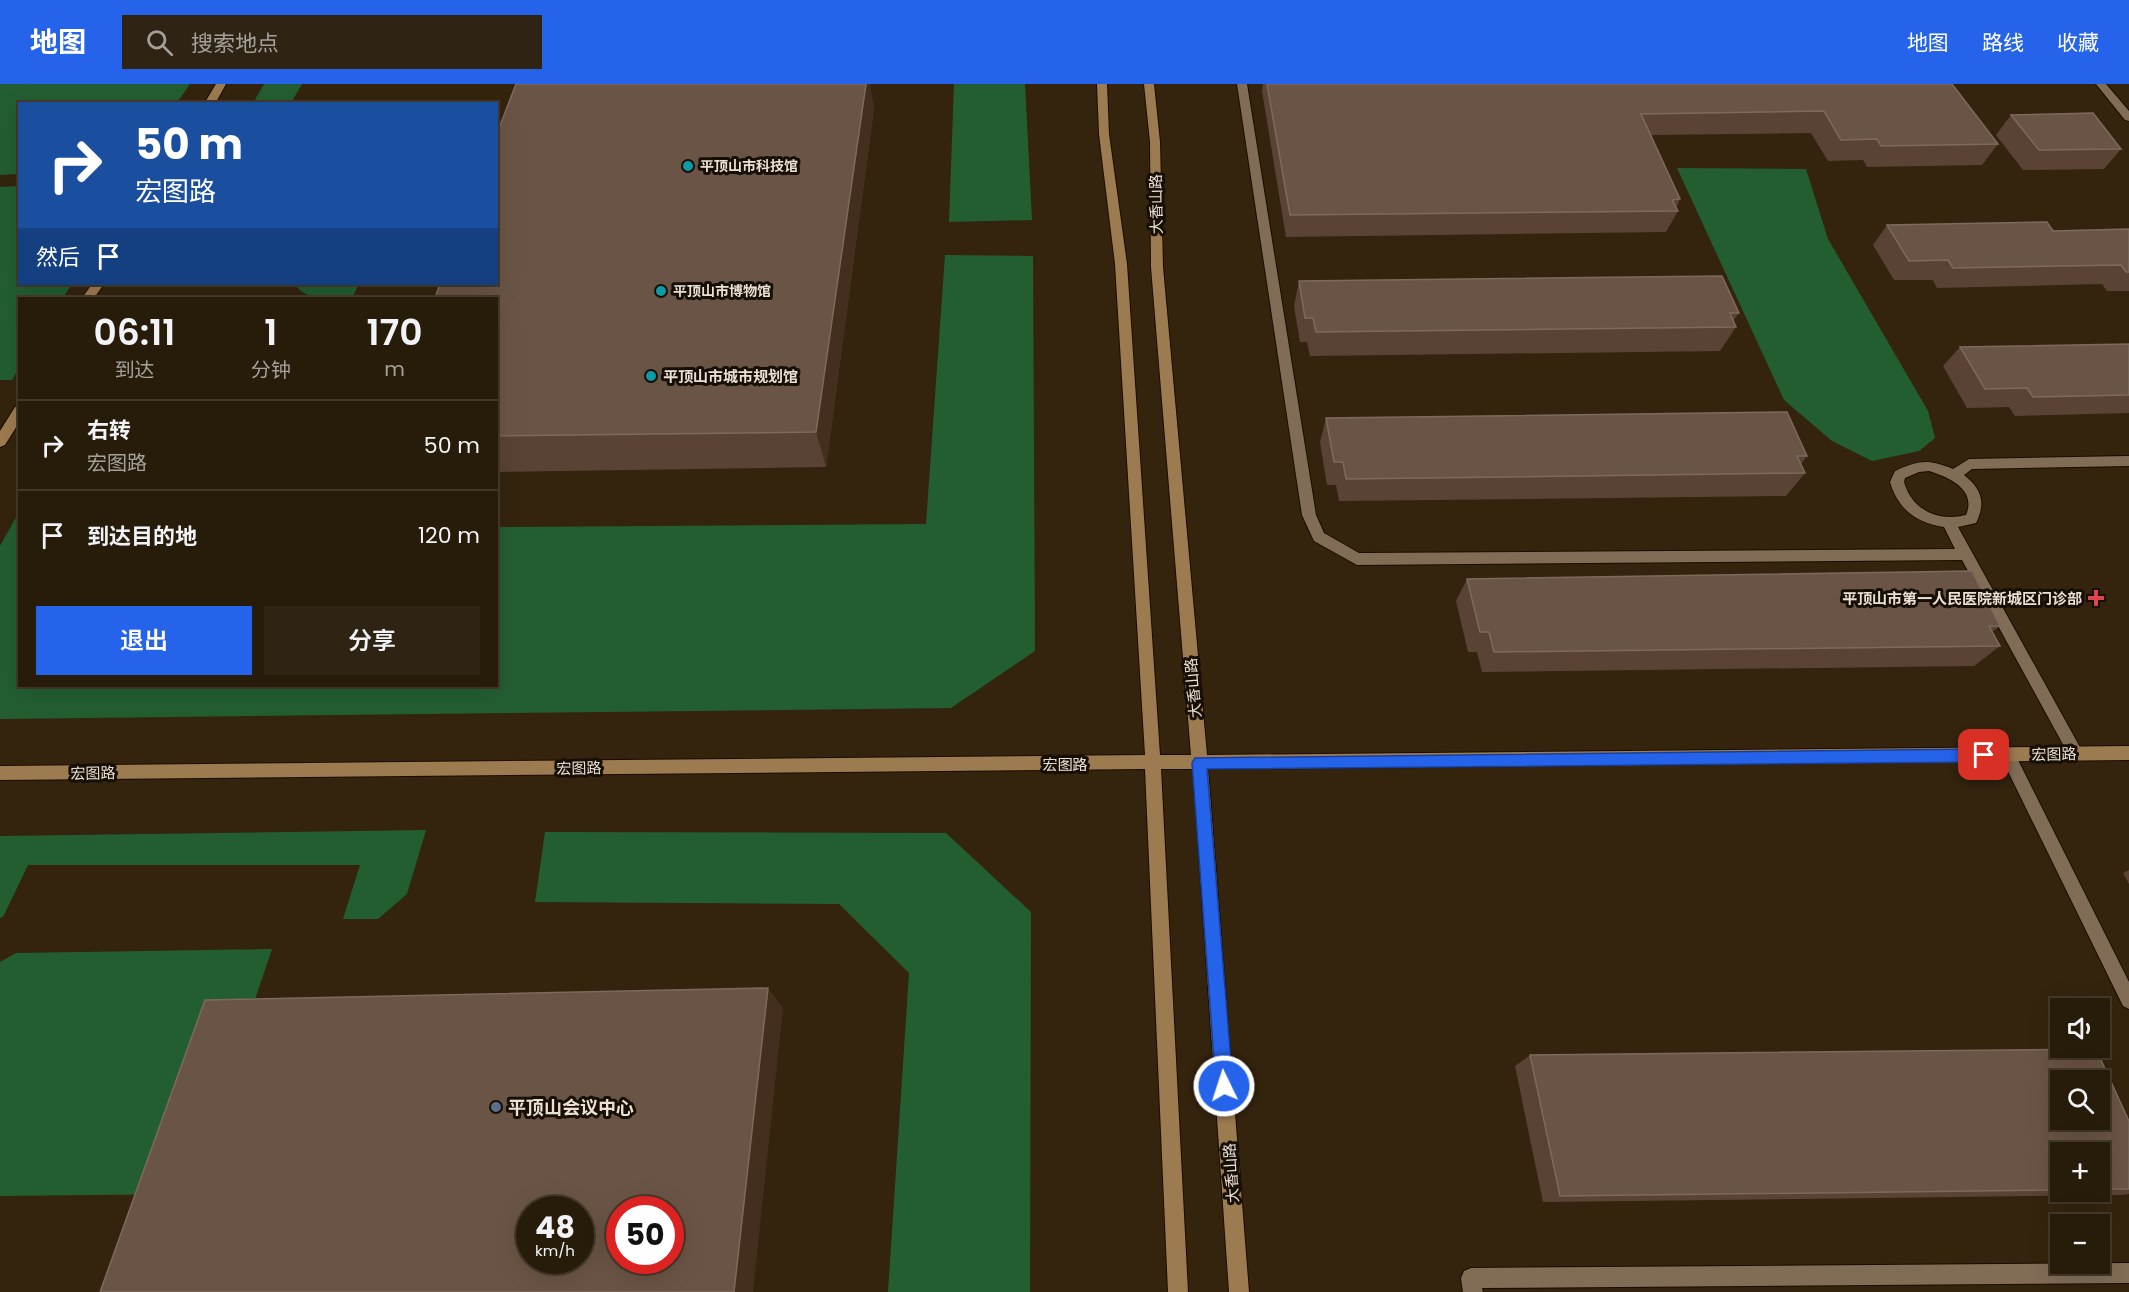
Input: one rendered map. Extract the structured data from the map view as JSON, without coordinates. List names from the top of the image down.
{
  "streets": {
    "main road": ["大香山路", "宏图路"]
  },
  "crossings": [
    ["大香山路", "宏图路"]
  ],
  "places": {
    "other": [
      "平顶山市科技馆",
      "平顶山市博物馆",
      "平顶山市城市规划馆",
      "平顶山会议中心"
    ],
    "health": ["平顶山市第一人民医院新城区门诊部"]
  },
  "page": {
    "header": "地图",
    "search": "搜索地点",
    "nav": ["地图", "路线", "收藏"],
    "turn": ["50 m", "宏图路"],
    "then": "然后",
    "eta": [
      "06:11",
      "到达",
      "1",
      "分钟",
      "170",
      "m"
    ],
    "list": [
      {
        "name": "右转",
        "note": "宏图路",
        "value": "50 m"
      },
      {
        "name": "到达目的地",
        "value": "120 m"
      }
    ],
    "buttons": ["退出", "分享"],
    "map_buttons": ["+", "−"],
    "speed": "48 km/h",
    "limit": "50"
  }
}
